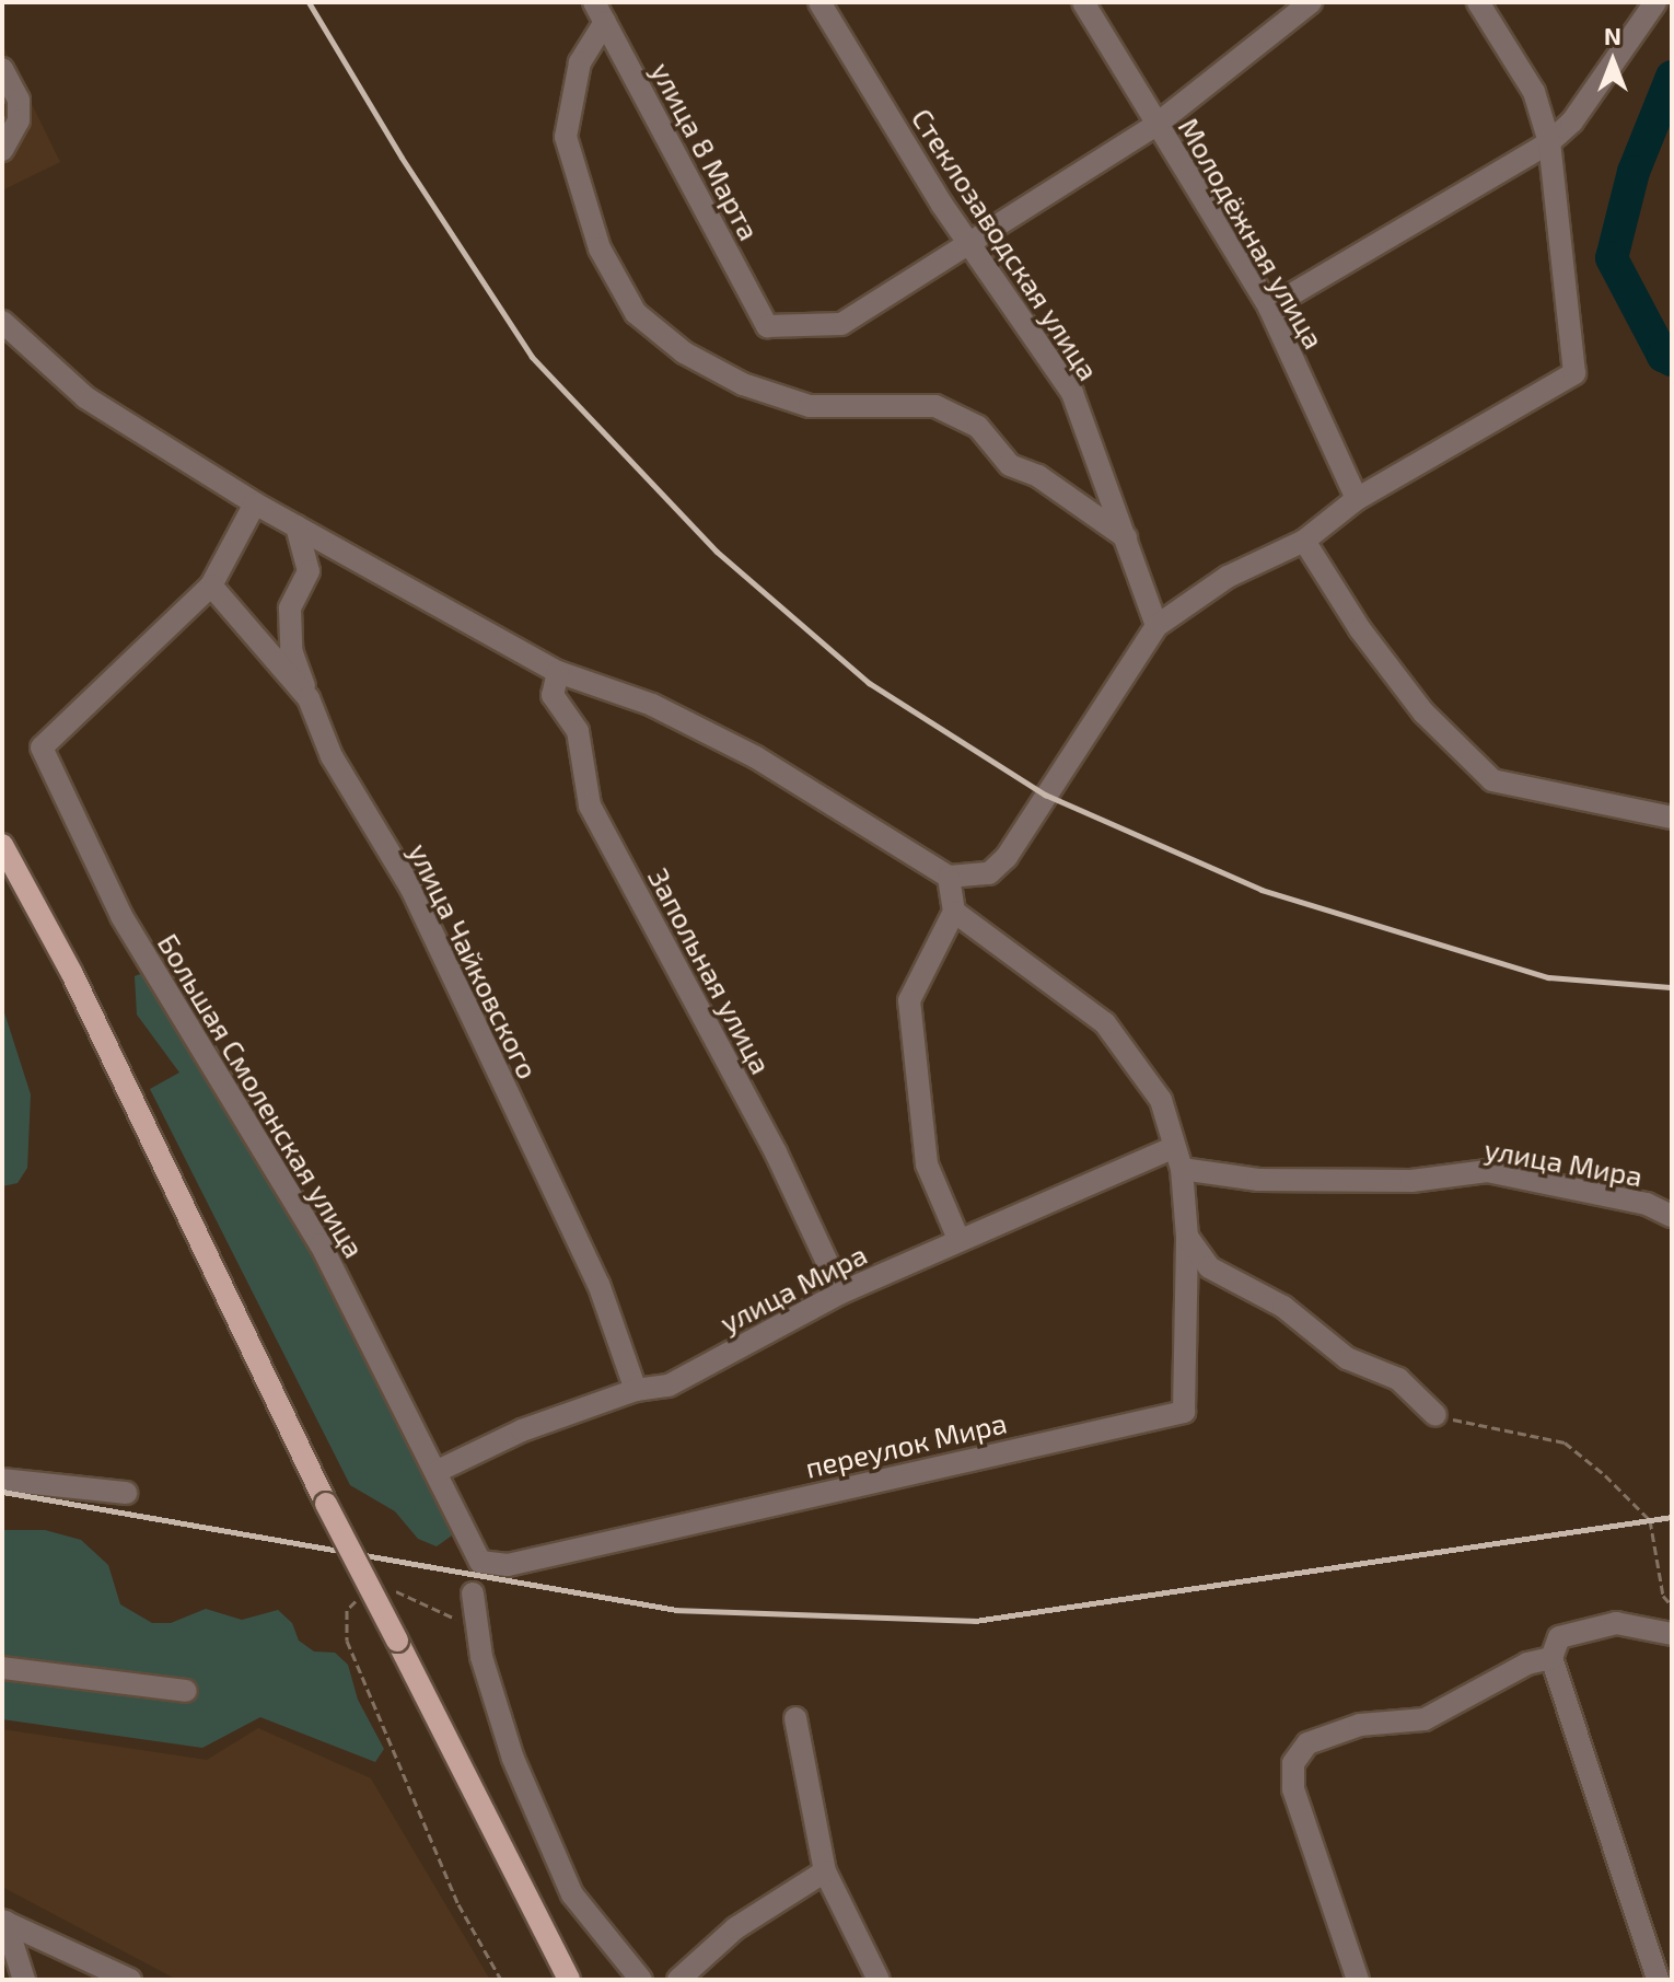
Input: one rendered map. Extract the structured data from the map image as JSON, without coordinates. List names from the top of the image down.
{
  "streets": {
    "street": [
      "улица 8 Марта",
      "Молодёжная улица",
      "Стеклозаводская улица",
      "улица Чайковского",
      "Запольная улица",
      "Большая Смоленская улица",
      "улица Мира",
      "переулок Мира"
    ]
  },
  "crossings": [
    ["улица 8 Марта", "Стеклозаводская улица"],
    ["улица Чайковского", "Большая Смоленская улица"],
    ["улица Чайковского", "улица Мира"],
    ["Запольная улица", "улица Мира"],
    ["Большая Смоленская улица", "улица Мира"],
    ["Большая Смоленская улица", "переулок Мира"],
    ["улица Мира", "переулок Мира"]
  ],
  "north": "top"
}
